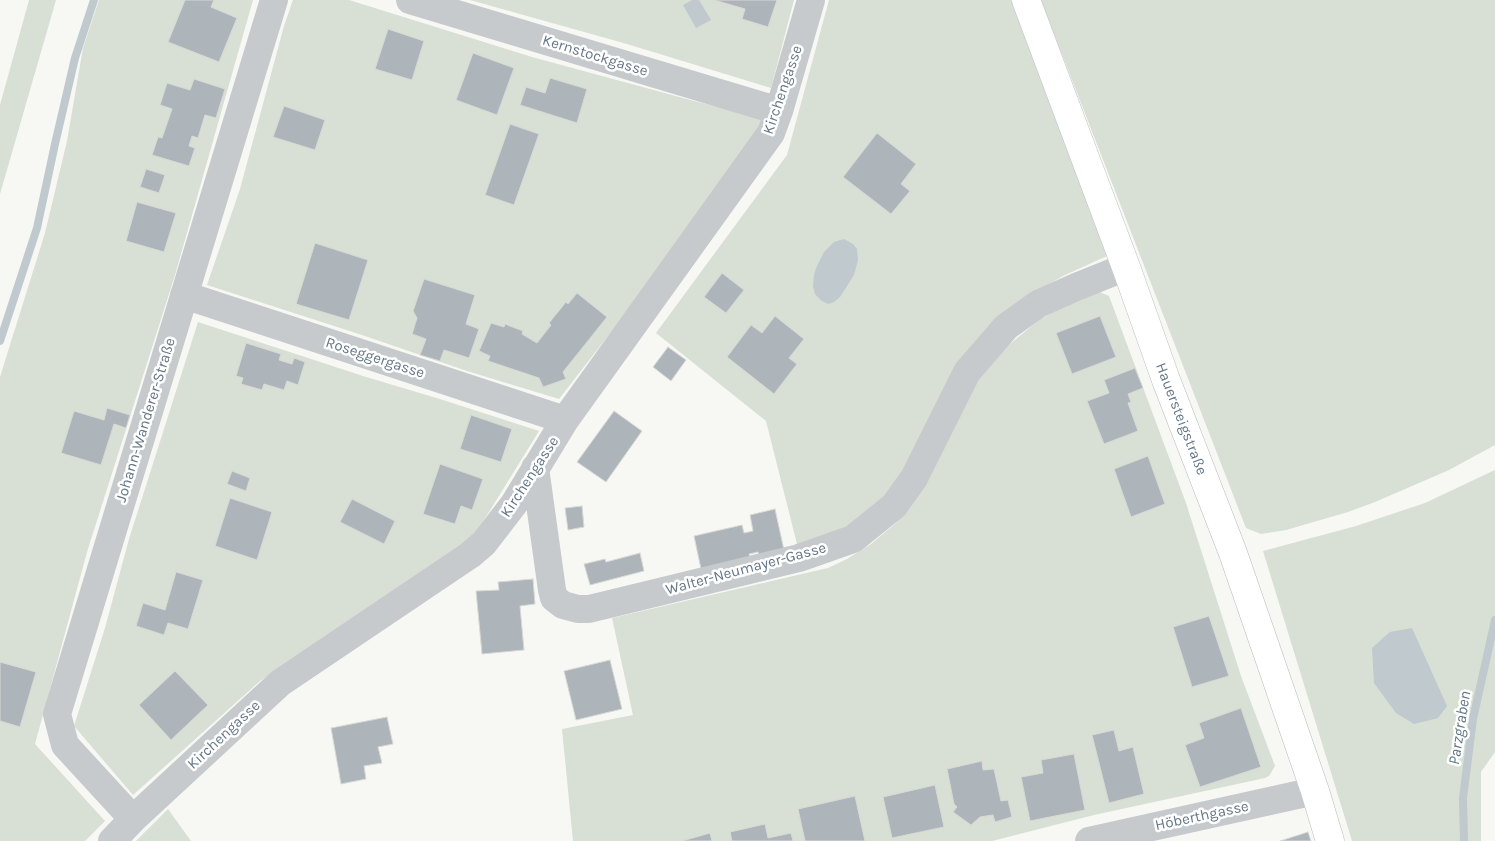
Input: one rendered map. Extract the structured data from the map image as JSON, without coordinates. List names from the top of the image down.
{
  "streets": {
    "street": [
      "Kernstockgasse",
      "Kirchengasse",
      "Roseggergasse",
      "Hauersteigstraße",
      "Johann-Wanderer-Straße",
      "Walter-Neumayer-Gasse",
      "Höberthgasse"
    ]
  },
  "crossings": [
    ["Kernstockgasse", "Kirchengasse"],
    ["Kirchengasse", "Roseggergasse"],
    ["Kirchengasse", "Johann-Wanderer-Straße"],
    ["Kirchengasse", "Walter-Neumayer-Gasse"],
    ["Roseggergasse", "Johann-Wanderer-Straße"],
    ["Hauersteigstraße", "Walter-Neumayer-Gasse"],
    ["Hauersteigstraße", "Höberthgasse"]
  ],
  "water": ["Parzgraben"]
}
